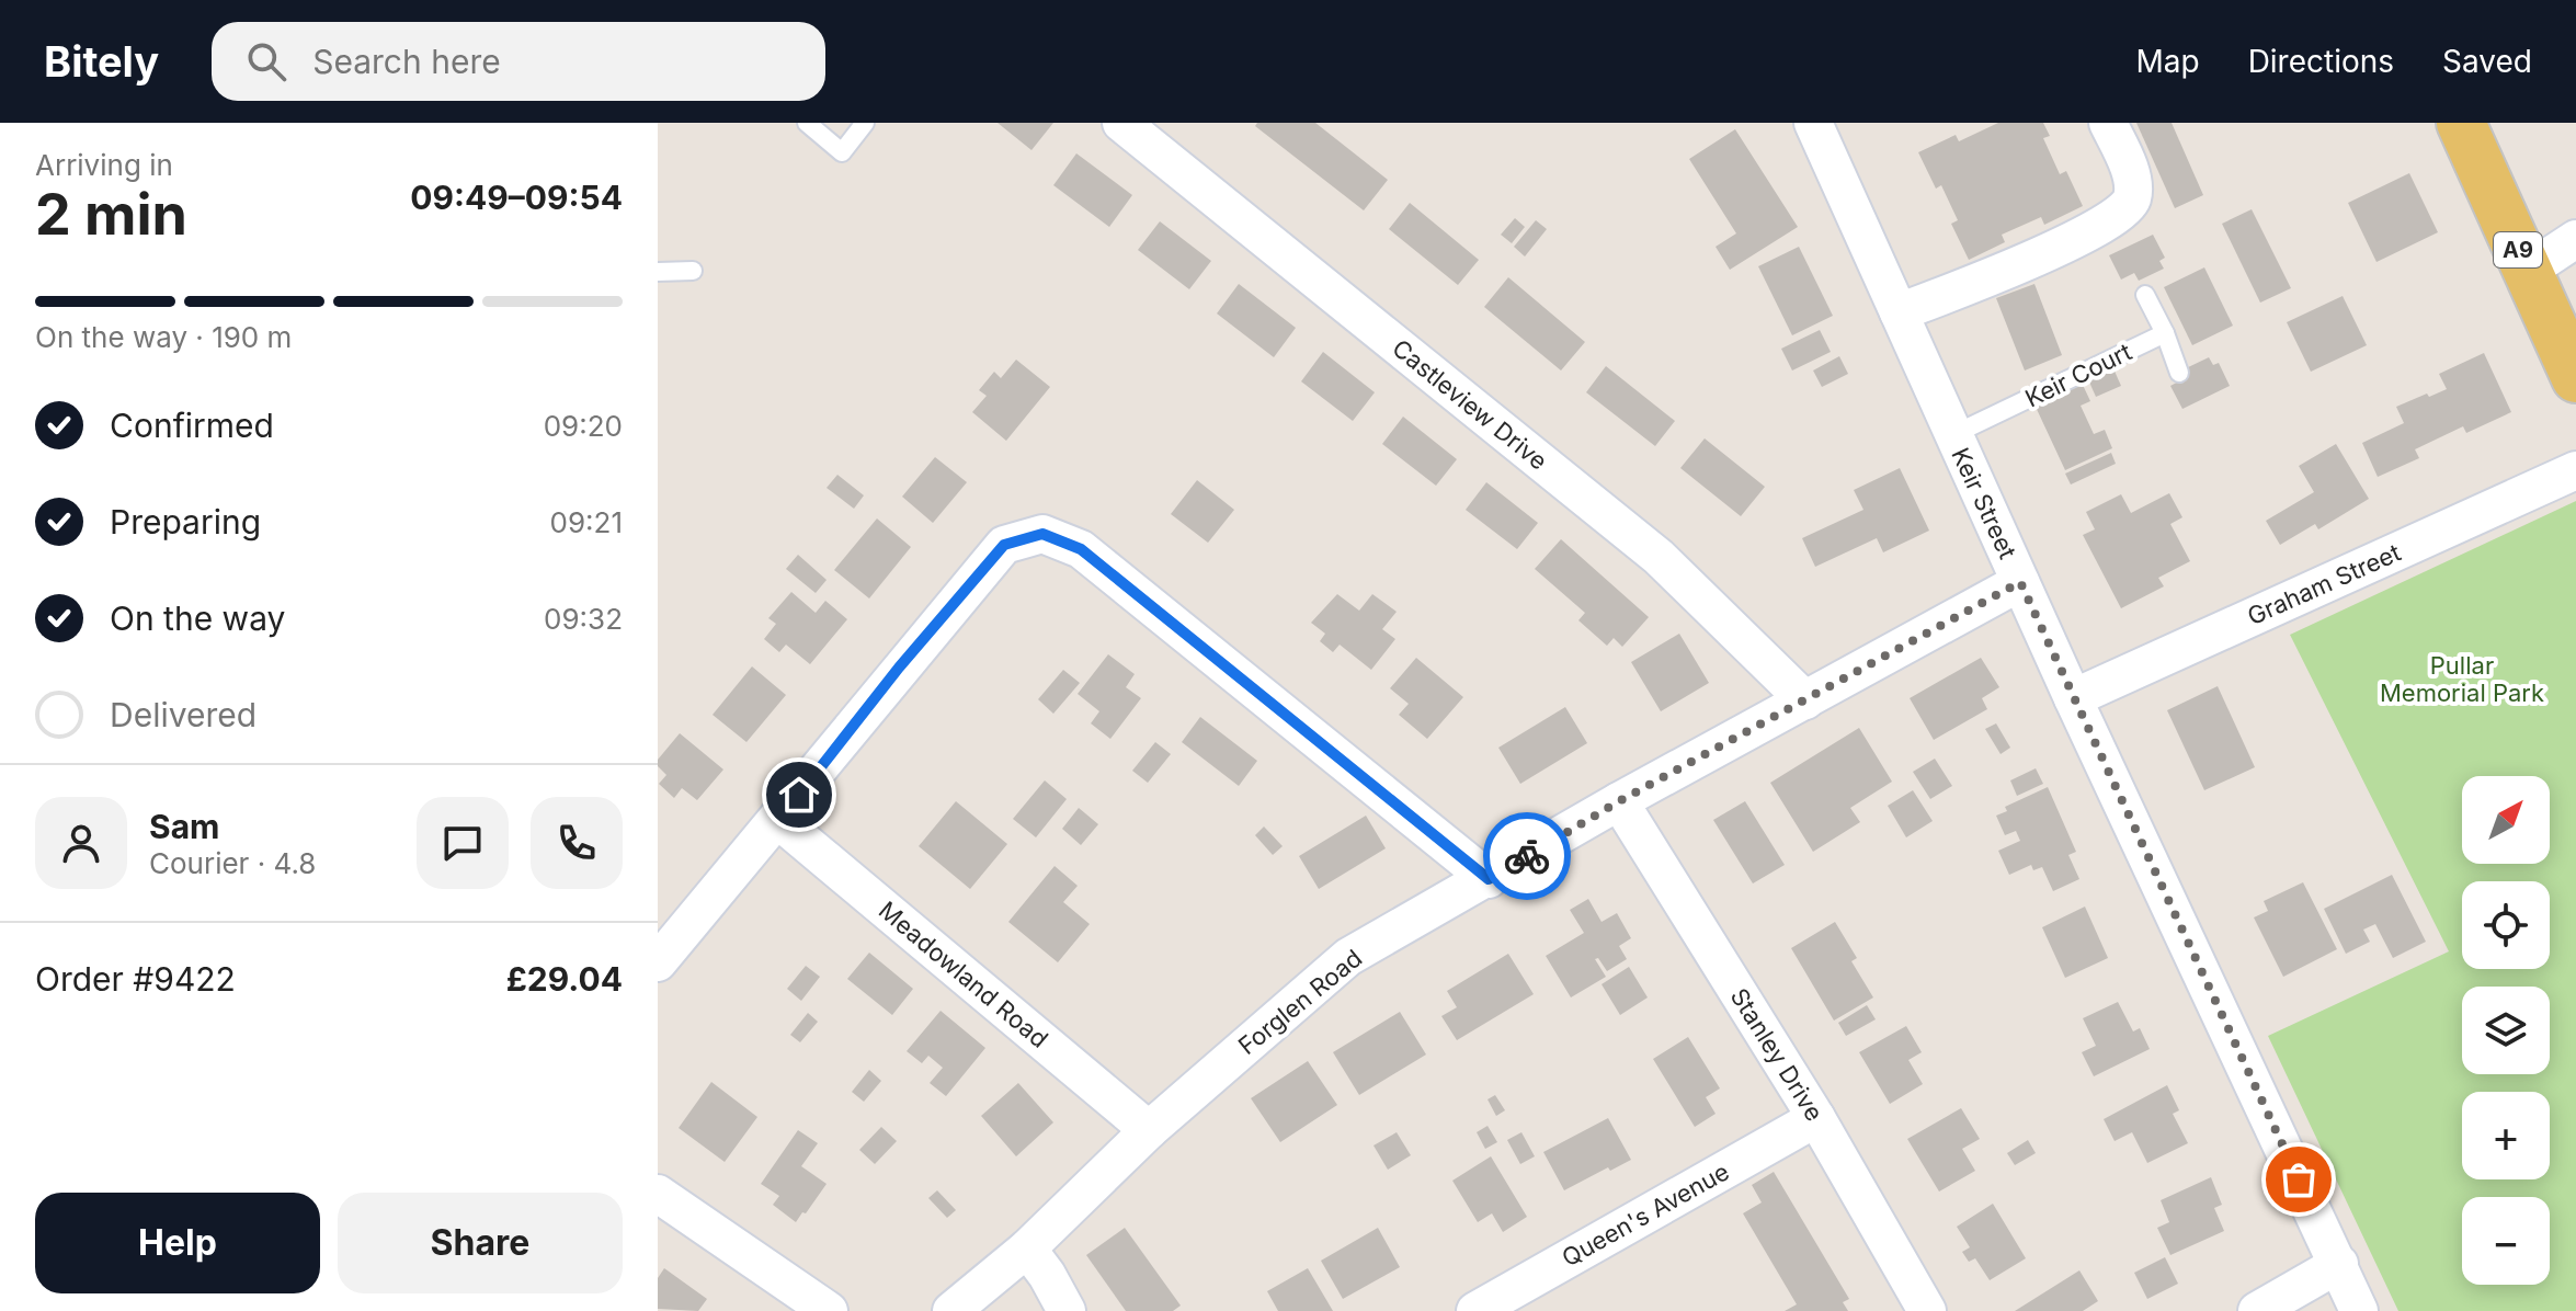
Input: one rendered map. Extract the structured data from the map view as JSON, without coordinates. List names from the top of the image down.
{
  "streets": {
    "main road": ["A9"],
    "street": [
      "Castleview Drive",
      "Keir Street",
      "Graham Street",
      "Meadowland Road",
      "Forglen Road",
      "Stanley Drive",
      "Queen's Avenue"
    ],
    "lane": ["Keir Court"]
  },
  "crossings": [
    ["Keir Court", "Keir Street"],
    ["Castleview Drive", "Forglen Road"],
    ["Keir Street", "Graham Street"],
    ["Keir Street", "Forglen Road"],
    ["Meadowland Road", "Forglen Road"],
    ["Forglen Road", "Stanley Drive"],
    ["Stanley Drive", "Queen's Avenue"]
  ],
  "parks": ["Pullar Memorial Park"],
  "north": "top right",
  "page": {
    "header": "Bitely",
    "search": "Search here",
    "nav": ["Map", "Directions", "Saved"],
    "heading": ["2 min", "Arriving in", "09:49–09:54"],
    "panel": [
      "Sam",
      "Courier · 4.8",
      "Order #9422",
      "£29.04"
    ],
    "bar": "On the way · 190 m",
    "list": [
      ["Confirmed", "09:20"],
      ["Preparing", "09:21"],
      ["On the way", "09:32"],
      "Delivered"
    ],
    "map_buttons": ["+", "−"],
    "buttons": ["Help", "Share"]
  }
}
